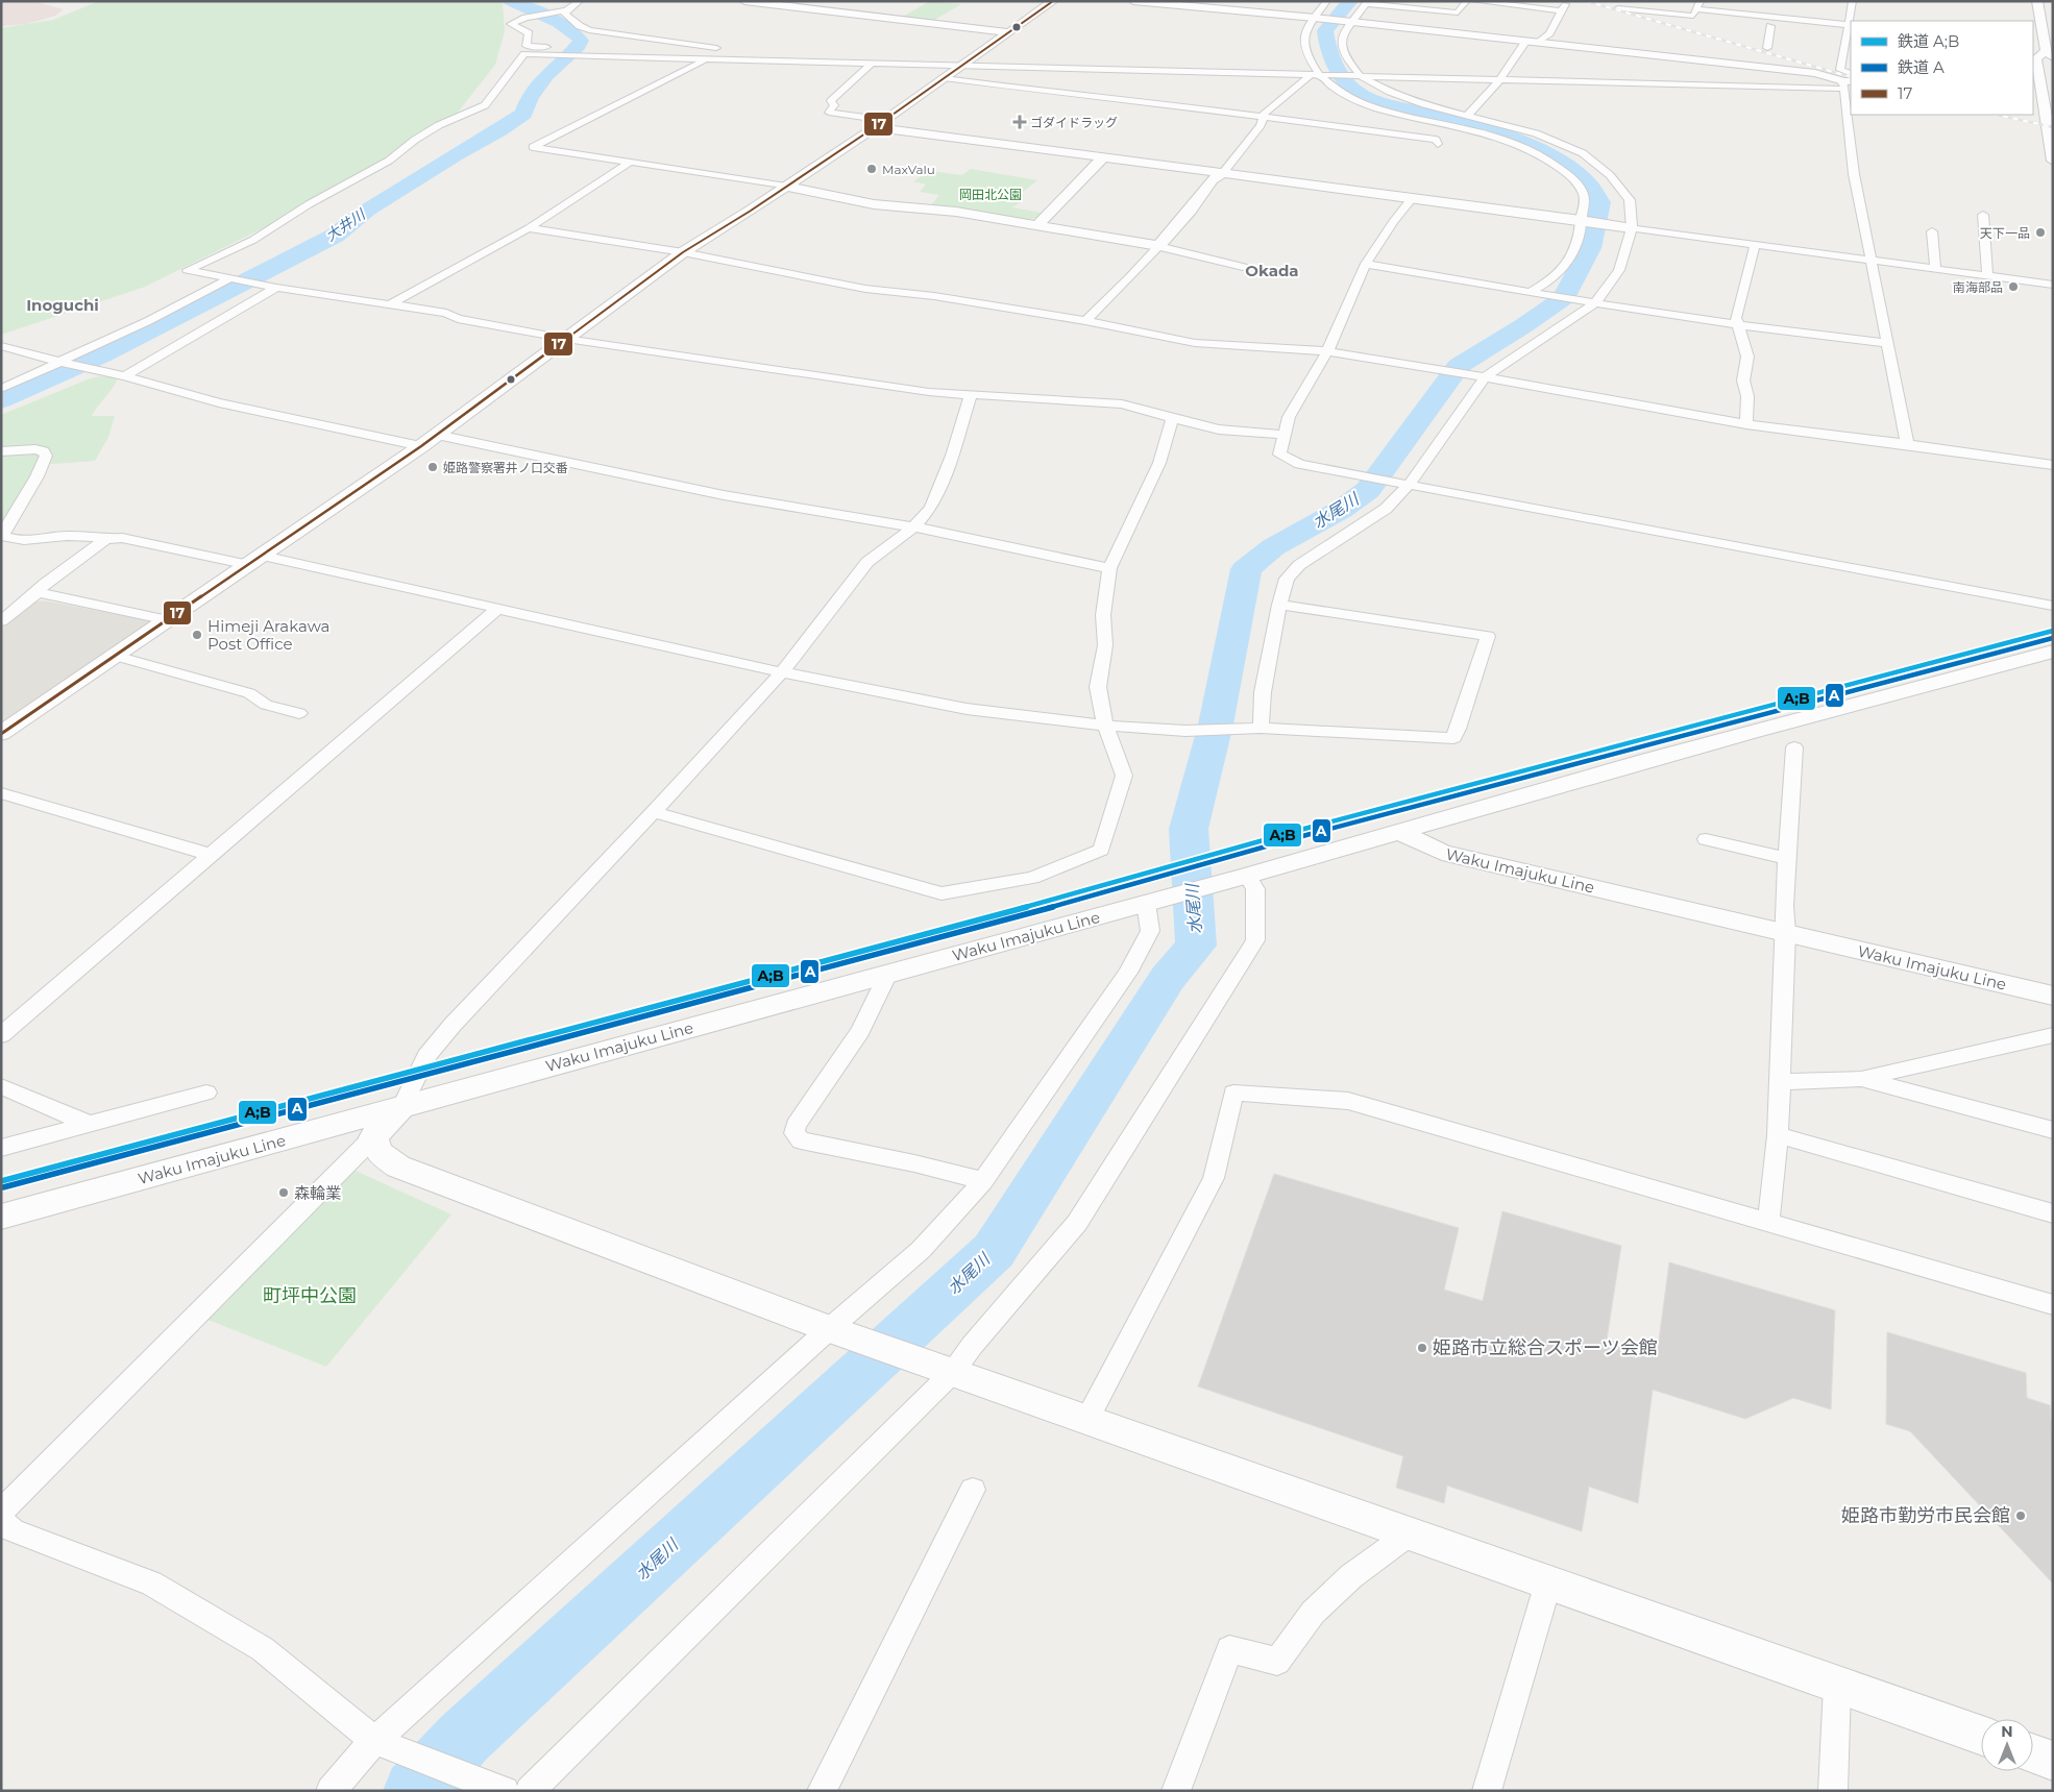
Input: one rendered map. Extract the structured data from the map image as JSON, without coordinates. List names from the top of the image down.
{
  "streets": {
    "street": ["Waku Imajuku Line"]
  },
  "districts": ["Okada", "Inoguchi"],
  "water": ["大井川", "水尾川"],
  "parks": ["岡田北公園", "町坪中公園"],
  "places": {
    "health": ["ゴダイドラッグ"],
    "other": [
      "MaxValu",
      "天下一品",
      "南海部品",
      "姫路警察署井ノ口交番",
      "Himeji Arakawa Post Office",
      "森輪業",
      "姫路市立総合スポーツ会館",
      "姫路市勤労市民会館"
    ]
  },
  "lines": ["transit line 17", "rail line A;B", "rail line A"],
  "legend": ["鉄道 A;B", "鉄道 A", "17"],
  "north": "top"
}
